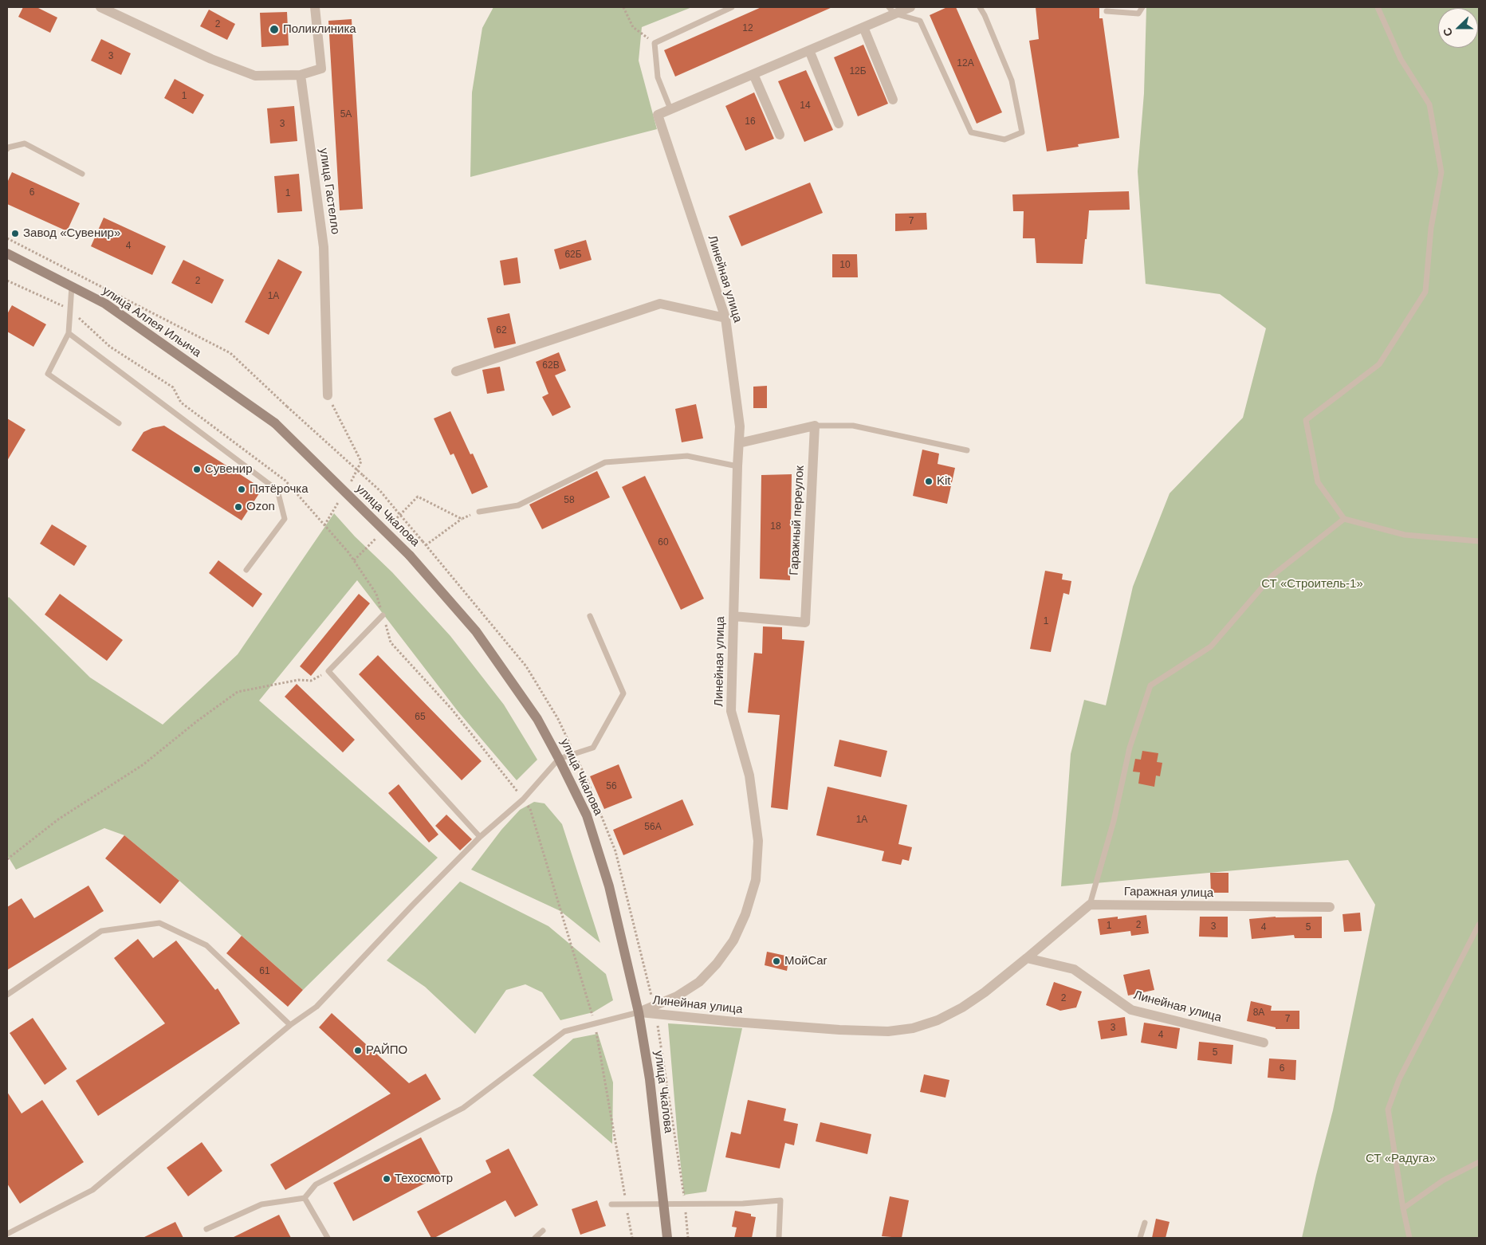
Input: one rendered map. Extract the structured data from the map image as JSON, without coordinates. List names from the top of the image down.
{
  "streets": {
    "main road": ["улица Аллея Ильича", "улица Чкалова"],
    "street": [
      "улица Гастелло",
      "Линейная улица",
      "Гаражный переулок",
      "Гаражная улица"
    ]
  },
  "crossings": [
    ["Линейная улица", "улица Чкалова"],
    ["Линейная улица", "Гаражный переулок"],
    ["улица Аллея Ильича", "улица Чкалова"]
  ],
  "parks": ["СТ «Строитель-1»", "СТ «Радуга»"],
  "places": [
    "Поликлиника",
    "Завод «Сувенир»",
    "Сувенир",
    "Kit",
    "Пятёрочка",
    "Ozon",
    "МойCar",
    "РАЙПО",
    "Техосмотр"
  ],
  "house_numbers": [
    "2",
    "12",
    "3",
    "12А",
    "12Б",
    "1",
    "14",
    "5А",
    "16",
    "3",
    "6",
    "1",
    "7",
    "4",
    "62Б",
    "10",
    "2",
    "1А",
    "62",
    "62В",
    "58",
    "18",
    "60",
    "1",
    "65",
    "56",
    "1А",
    "56А",
    "2",
    "1",
    "3",
    "4",
    "5",
    "61",
    "2",
    "8А",
    "7",
    "3",
    "4",
    "5",
    "6"
  ],
  "north": "left"
}
